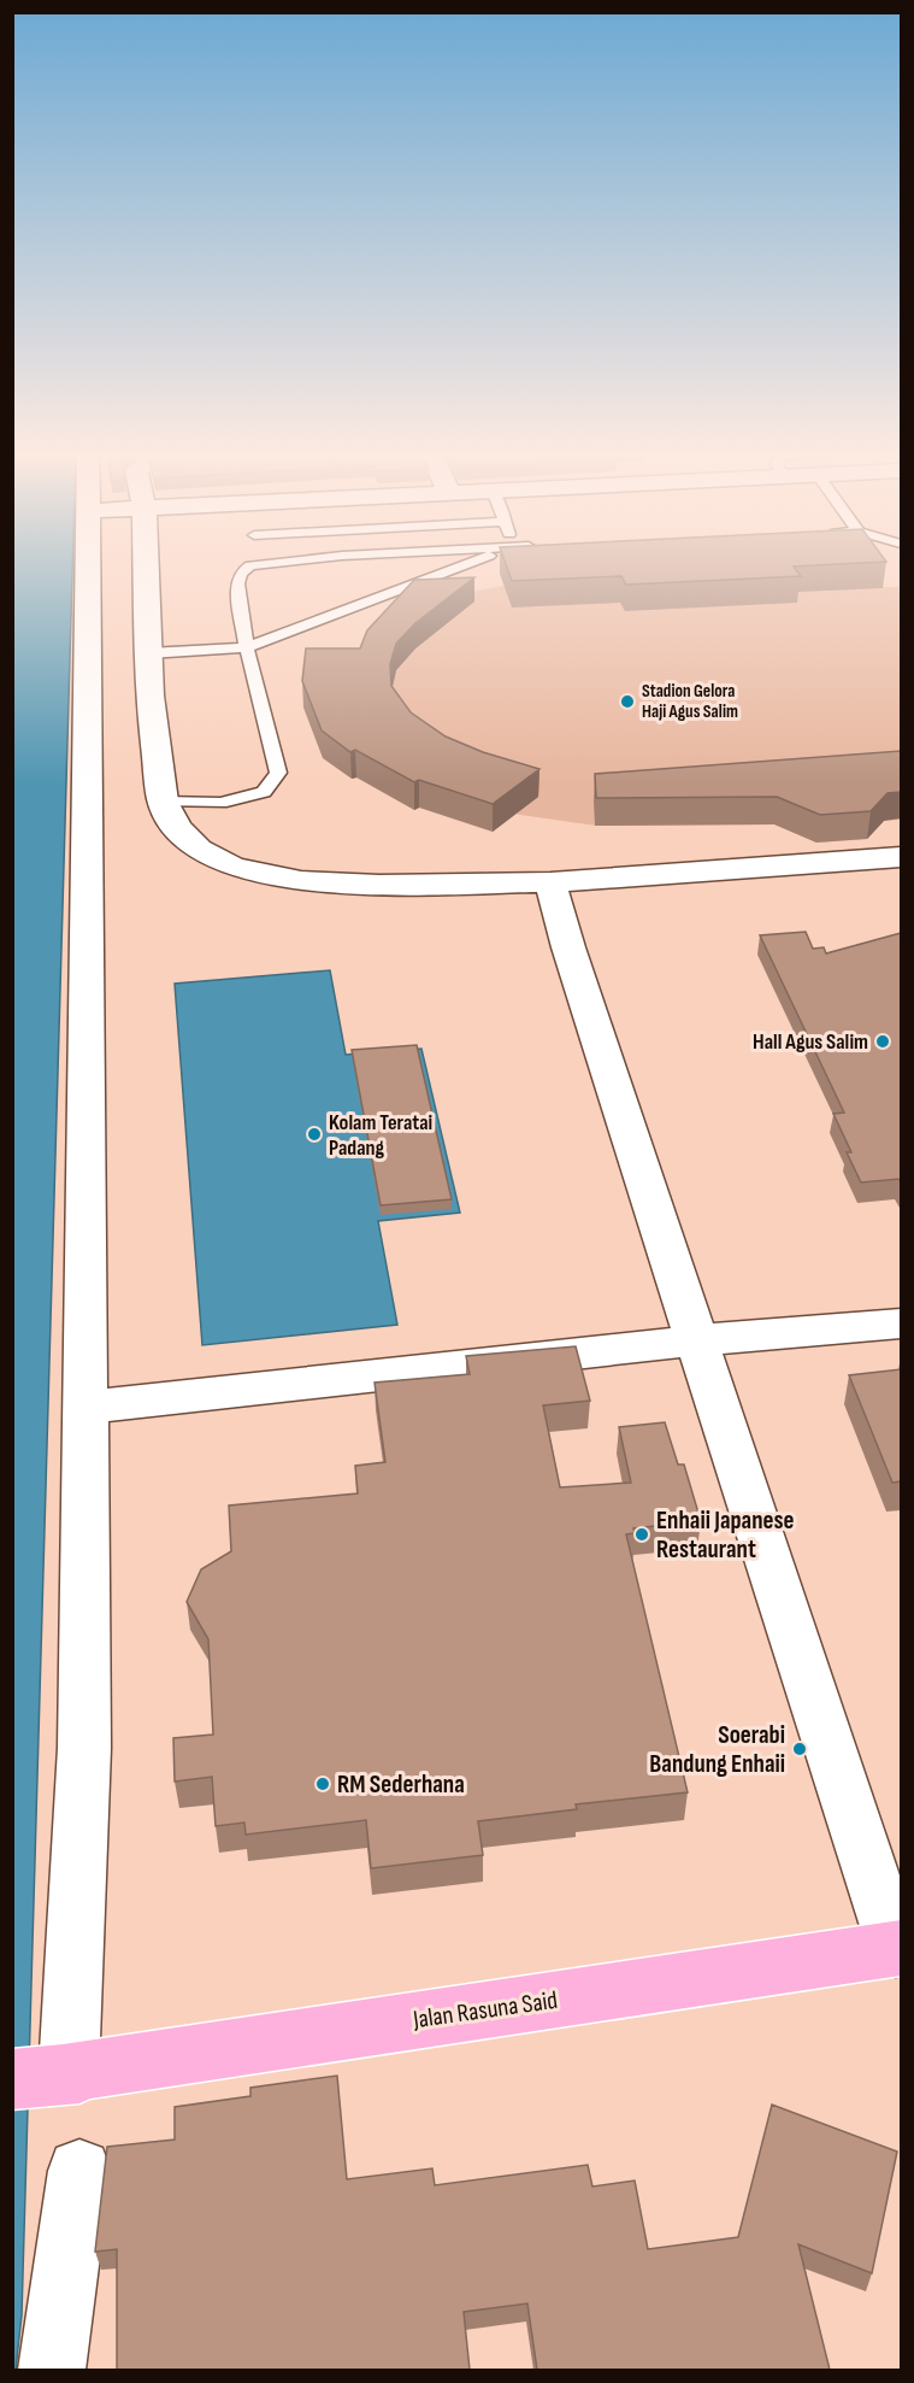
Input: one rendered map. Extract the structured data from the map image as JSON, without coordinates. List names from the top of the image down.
{
  "streets": {
    "main road": ["Jalan Rasuna Said"]
  },
  "places": [
    "Stadion Gelora Haji Agus Salim",
    "Hall Agus Salim",
    "Kolam Teratai Padang",
    "Enhaii Japanese Restaurant",
    "Soerabi Bandung Enhaii",
    "RM Sederhana"
  ]
}
